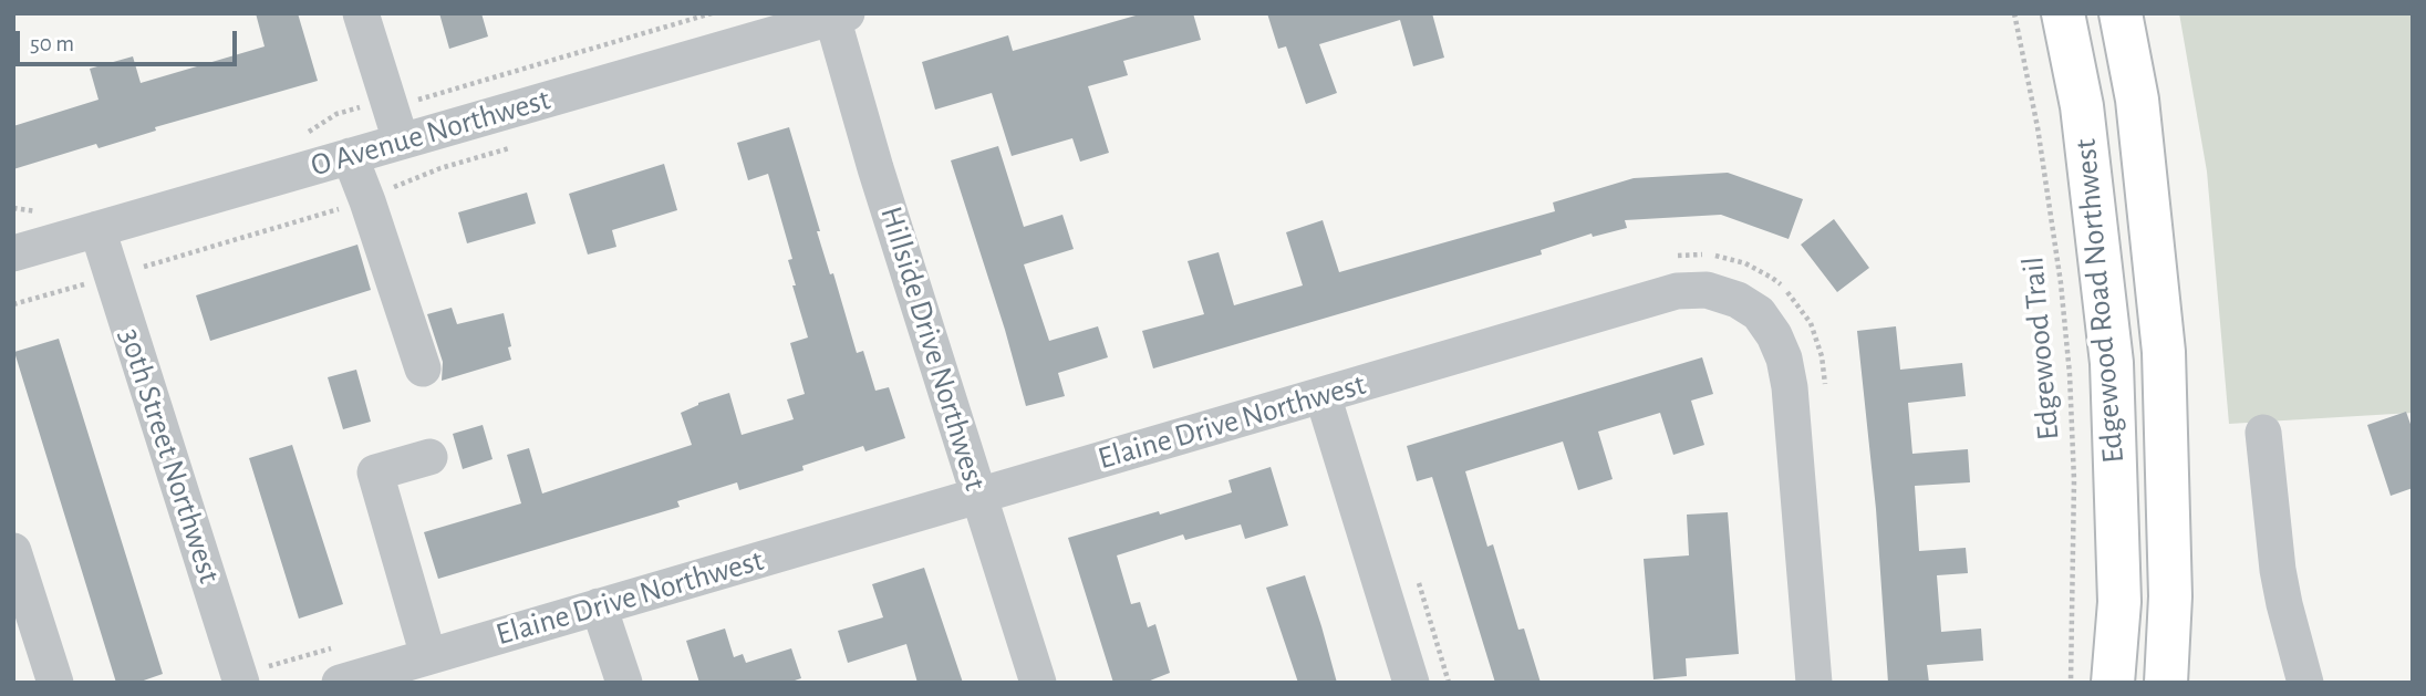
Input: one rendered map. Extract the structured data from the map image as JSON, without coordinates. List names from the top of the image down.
{
  "streets": {
    "main road": ["Edgewood Road Northwest"],
    "street": [
      "O Avenue Northwest",
      "Hillside Drive Northwest",
      "Elaine Drive Northwest",
      "30th Street Northwest"
    ],
    "path": ["Edgewood Trail"]
  },
  "crossings": [
    ["O Avenue Northwest", "Hillside Drive Northwest"],
    ["O Avenue Northwest", "30th Street Northwest"],
    ["Hillside Drive Northwest", "Elaine Drive Northwest"]
  ],
  "scale_bar": "50 m"
}
